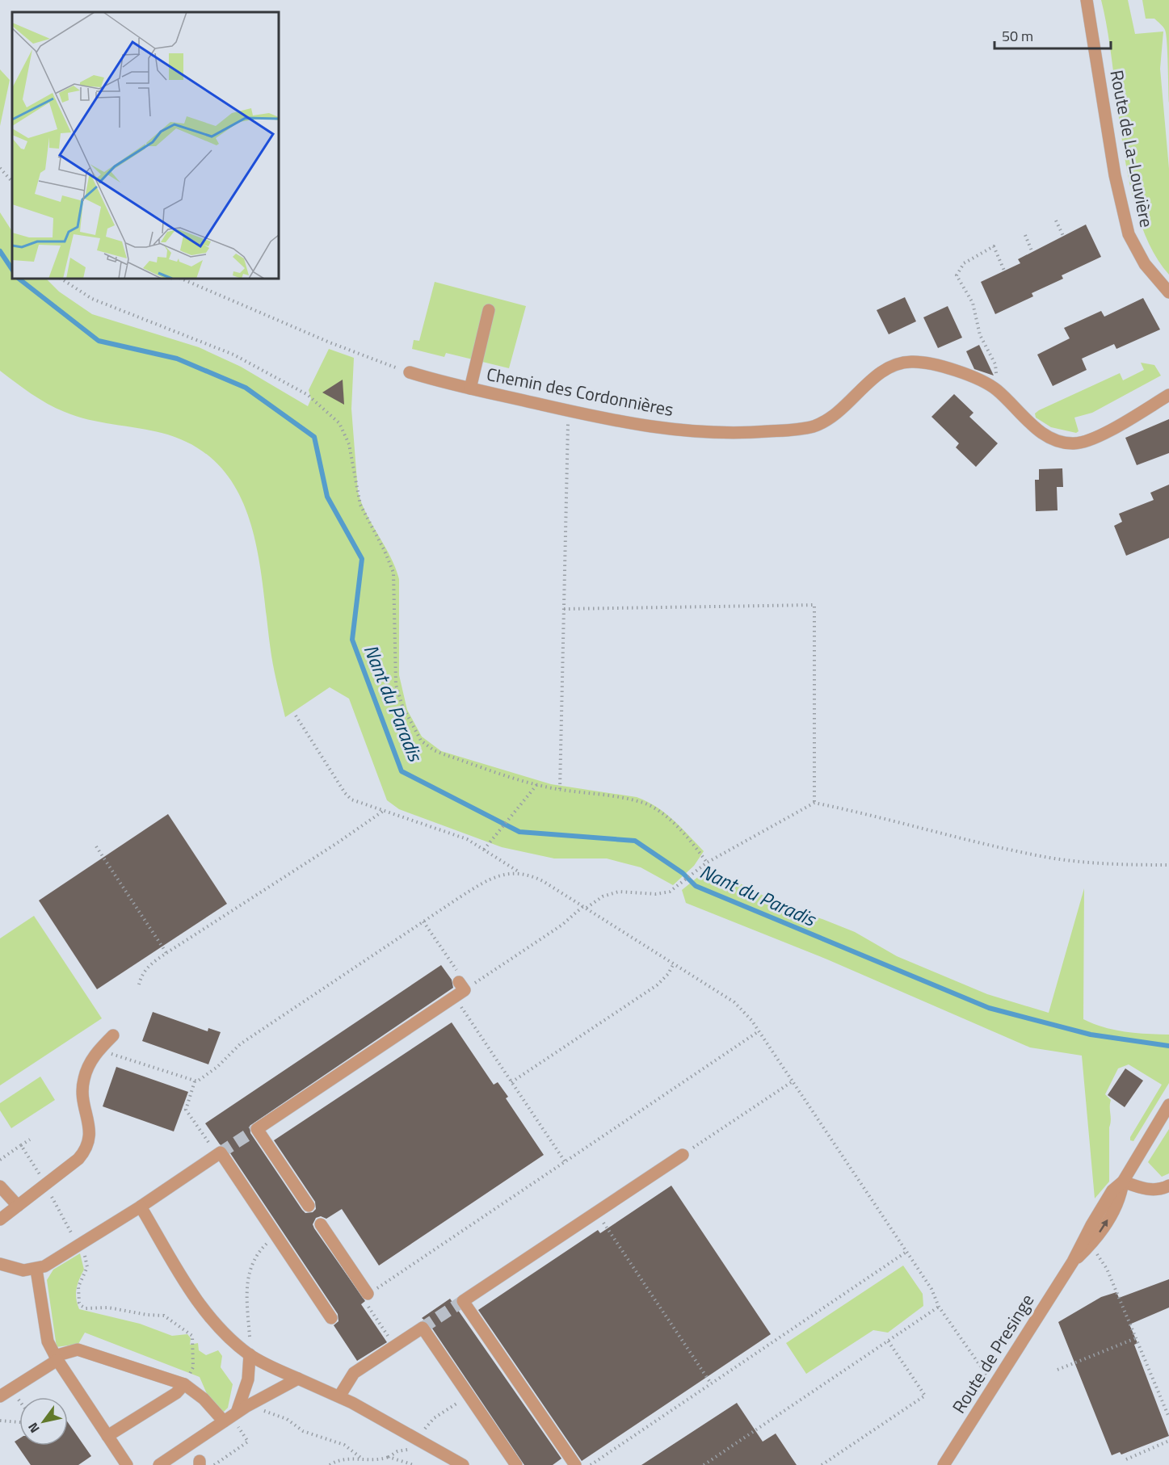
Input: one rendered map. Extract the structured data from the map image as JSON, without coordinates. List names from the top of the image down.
{
  "streets": {
    "street": ["Route de La-Louvière", "Chemin des Cordonnières", "Route de Presinge"]
  },
  "water": ["Nant du Paradis"],
  "scale_bar": "50 m",
  "north": "bottom left"
}
